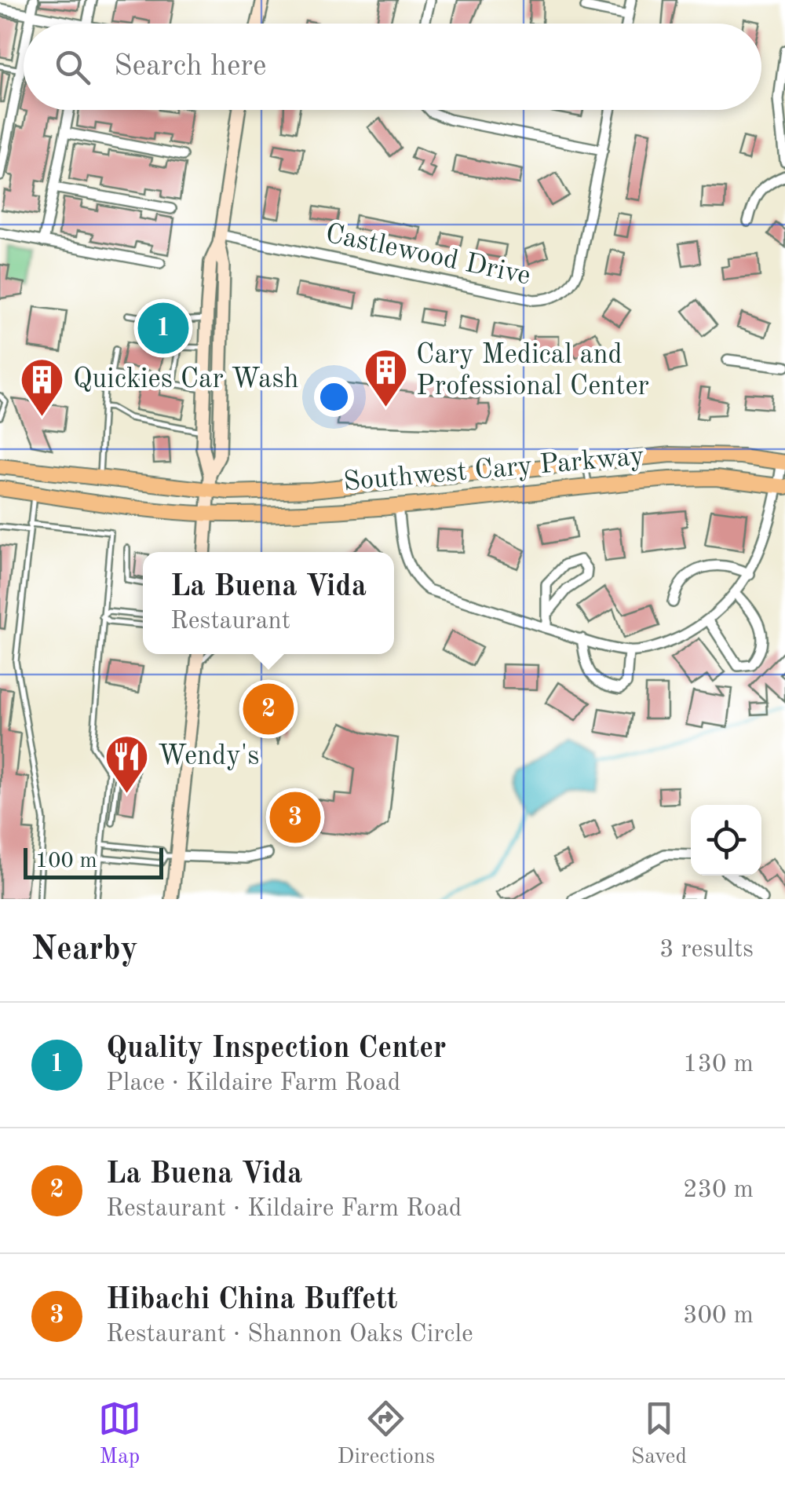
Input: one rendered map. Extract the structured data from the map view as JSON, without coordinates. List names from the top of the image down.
{
  "streets": {
    "main road": ["Southwest Cary Parkway"],
    "street": ["Castlewood Drive"]
  },
  "places": {
    "building": ["Cary Medical and Professional Center", "Quickies Car Wash"],
    "restaurant": ["Wendy's"]
  },
  "scale_bar": "100 m",
  "page": {
    "search": "Search here",
    "pins": ["1", "2", "3"],
    "popup": ["La Buena Vida", "Restaurant"],
    "scale": "100 m",
    "heading": ["Nearby", "3 results"],
    "list": [
      {
        "mark": "1",
        "name": "Quality Inspection Center",
        "note": "Place · Kildaire Farm Road",
        "value": "130 m"
      },
      {
        "mark": "2",
        "name": "La Buena Vida",
        "note": "Restaurant · Kildaire Farm Road",
        "value": "230 m"
      },
      {
        "mark": "3",
        "name": "Hibachi China Buffett",
        "note": "Restaurant · Shannon Oaks Circle",
        "value": "300 m"
      }
    ],
    "nav": ["Map", "Directions", "Saved"]
  }
}
